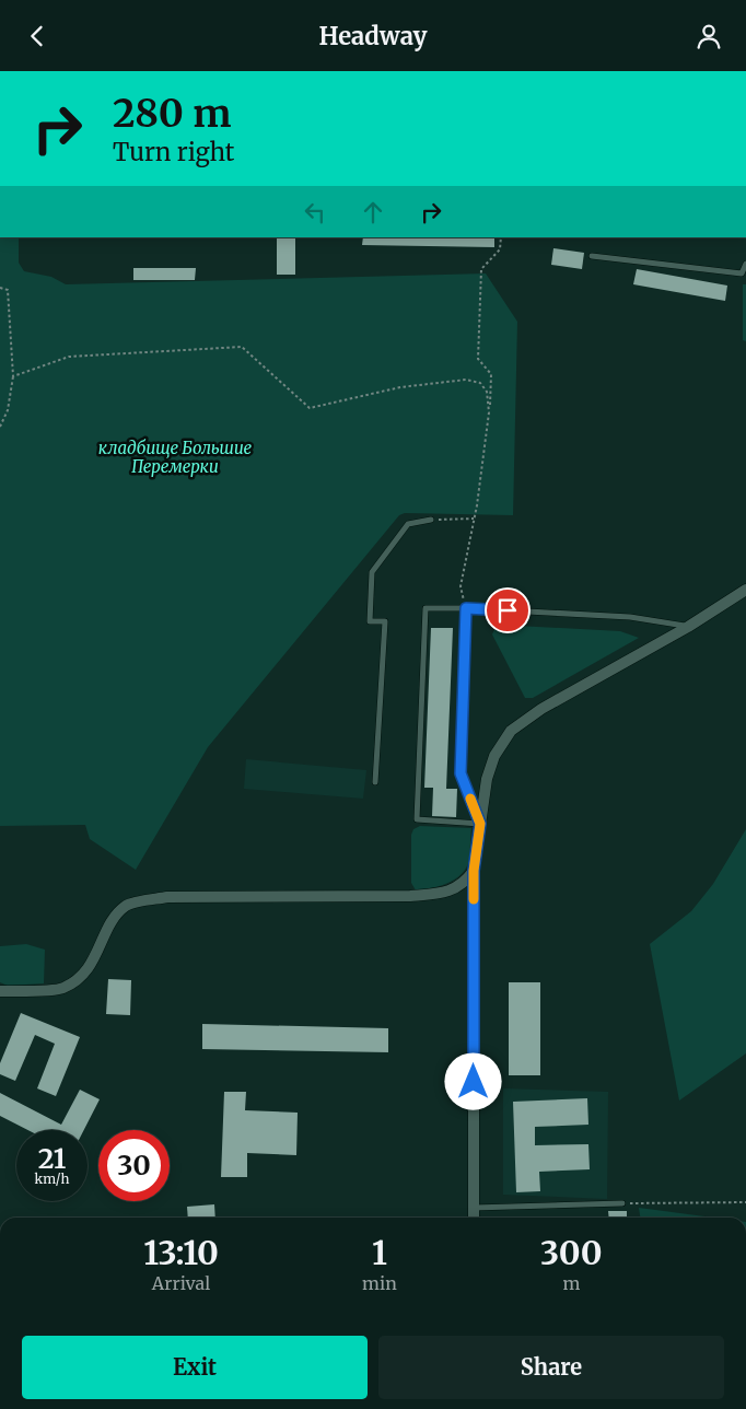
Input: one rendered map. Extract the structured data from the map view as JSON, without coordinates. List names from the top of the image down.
{
  "parks": ["кладбище Большие Перемерки"],
  "page": {
    "header": "Headway",
    "turn": ["280 m", "Turn right"],
    "speed": "21 km/h",
    "limit": "30",
    "eta": [
      "13:10",
      "Arrival",
      "1",
      "min",
      "300",
      "m"
    ],
    "buttons": ["Exit", "Share"]
  }
}
